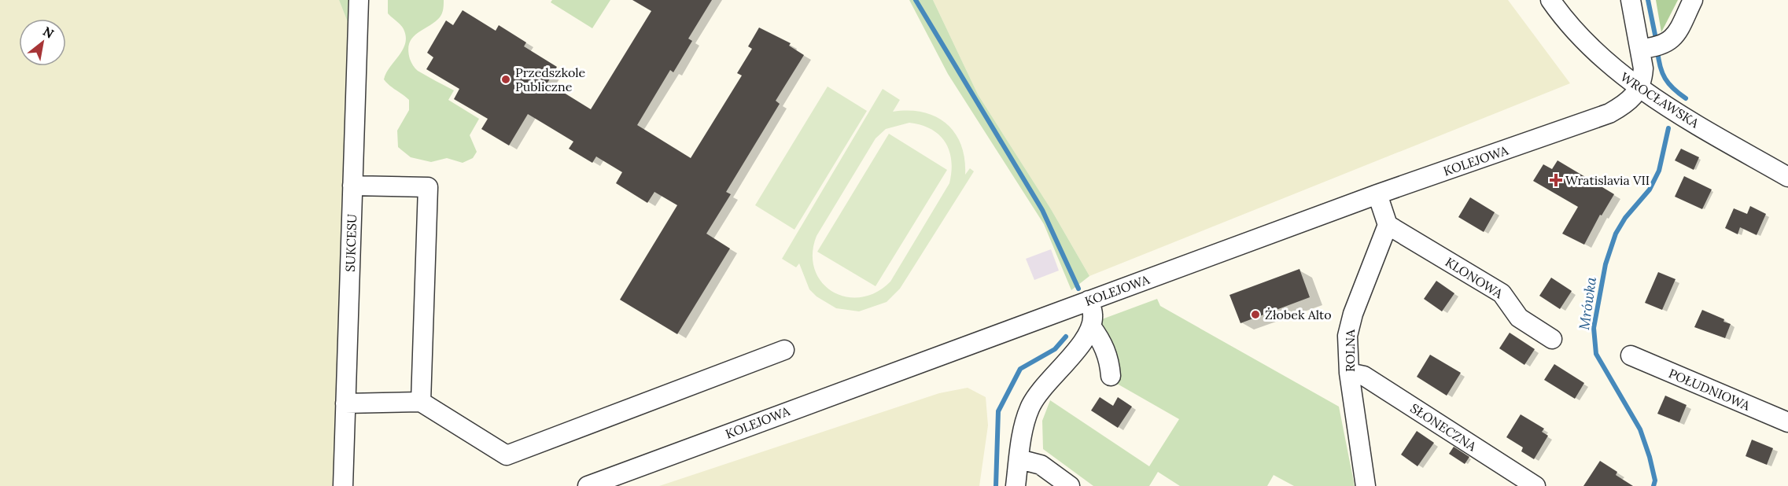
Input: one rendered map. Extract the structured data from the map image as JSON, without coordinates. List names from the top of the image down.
{
  "streets": {
    "street": [
      "WROCŁAWSKA",
      "KOLEJOWA",
      "SUKCESU",
      "KLONOWA",
      "ROLNA",
      "POŁUDNIOWA",
      "SŁONECZNA"
    ]
  },
  "crossings": [
    ["WROCŁAWSKA", "KOLEJOWA"],
    ["KLONOWA", "ROLNA"],
    ["ROLNA", "SŁONECZNA"]
  ],
  "water": ["Mrówka"],
  "places": {
    "other": ["Przedszkole Publiczne", "Żłobek Alto"],
    "health": ["Wratislavia VII"]
  },
  "north": "top right"
}
